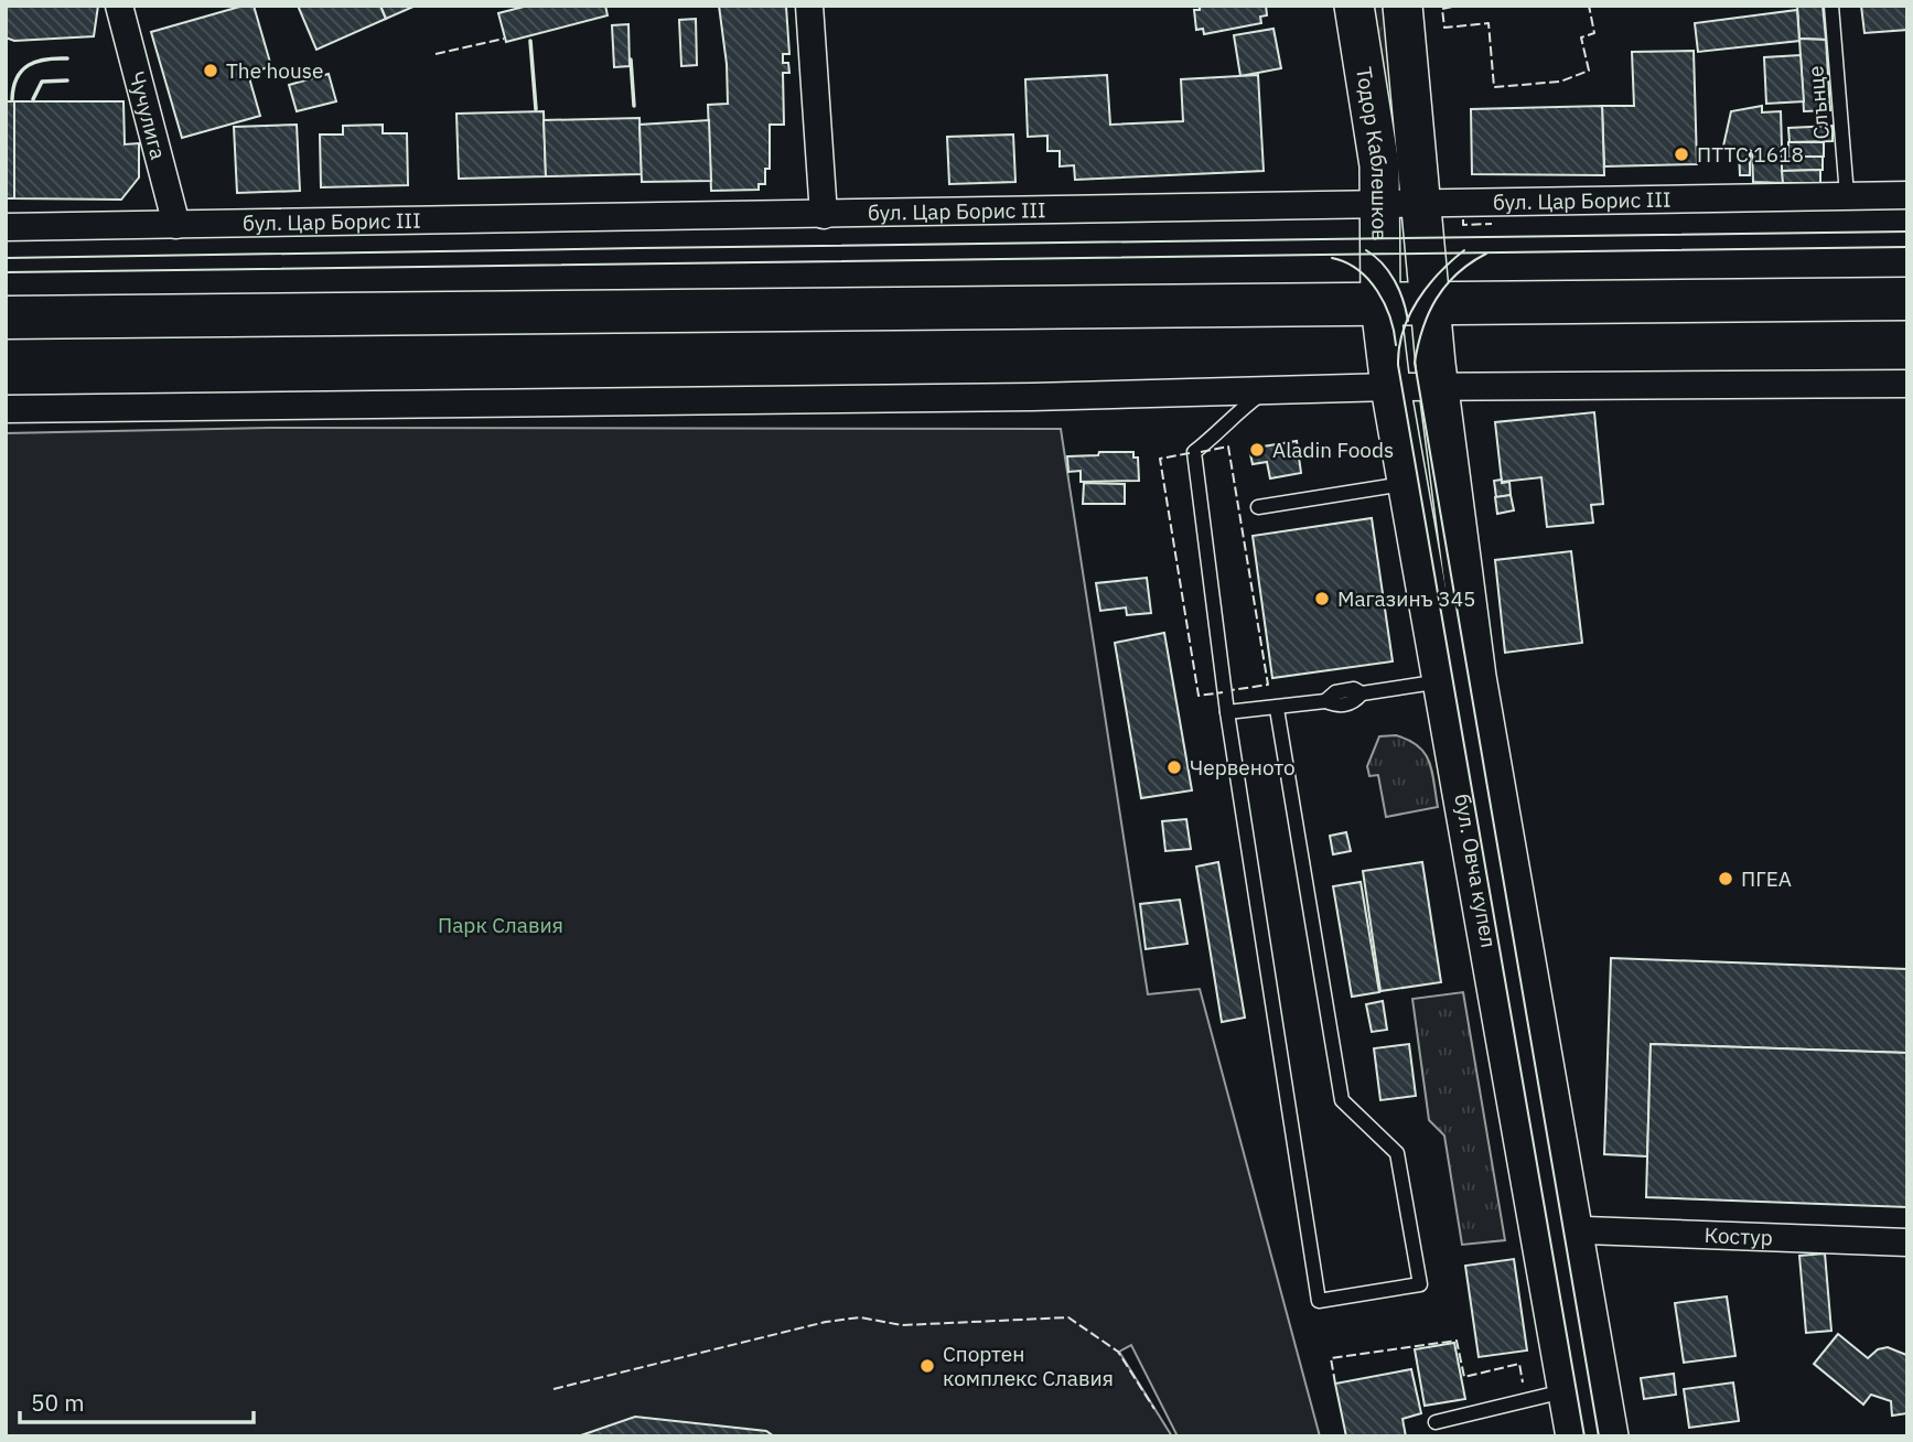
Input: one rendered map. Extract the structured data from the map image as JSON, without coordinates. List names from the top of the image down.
{
  "streets": {
    "main road": ["Тодор Каблешков", "бул. Овча купел"],
    "street": ["Чучулига", "бул. Цар Борис III", "Костур"],
    "lane": ["Слънце"]
  },
  "crossings": [
    ["Слънце", "бул. Цар Борис III"],
    ["Чучулига", "бул. Цар Борис III"],
    ["Тодор Каблешков", "бул. Цар Борис III"],
    ["Тодор Каблешков", "бул. Овча купел"],
    ["бул. Овча купел", "Костур"]
  ],
  "parks": ["Парк Славия"],
  "places": [
    "The house",
    "ПТТС 1618",
    "Aladin Foods",
    "Магазинъ 345",
    "Червеното",
    "ПГЕА",
    "Спортен комплекс Славия"
  ],
  "scale_bar": "50 m"
}
